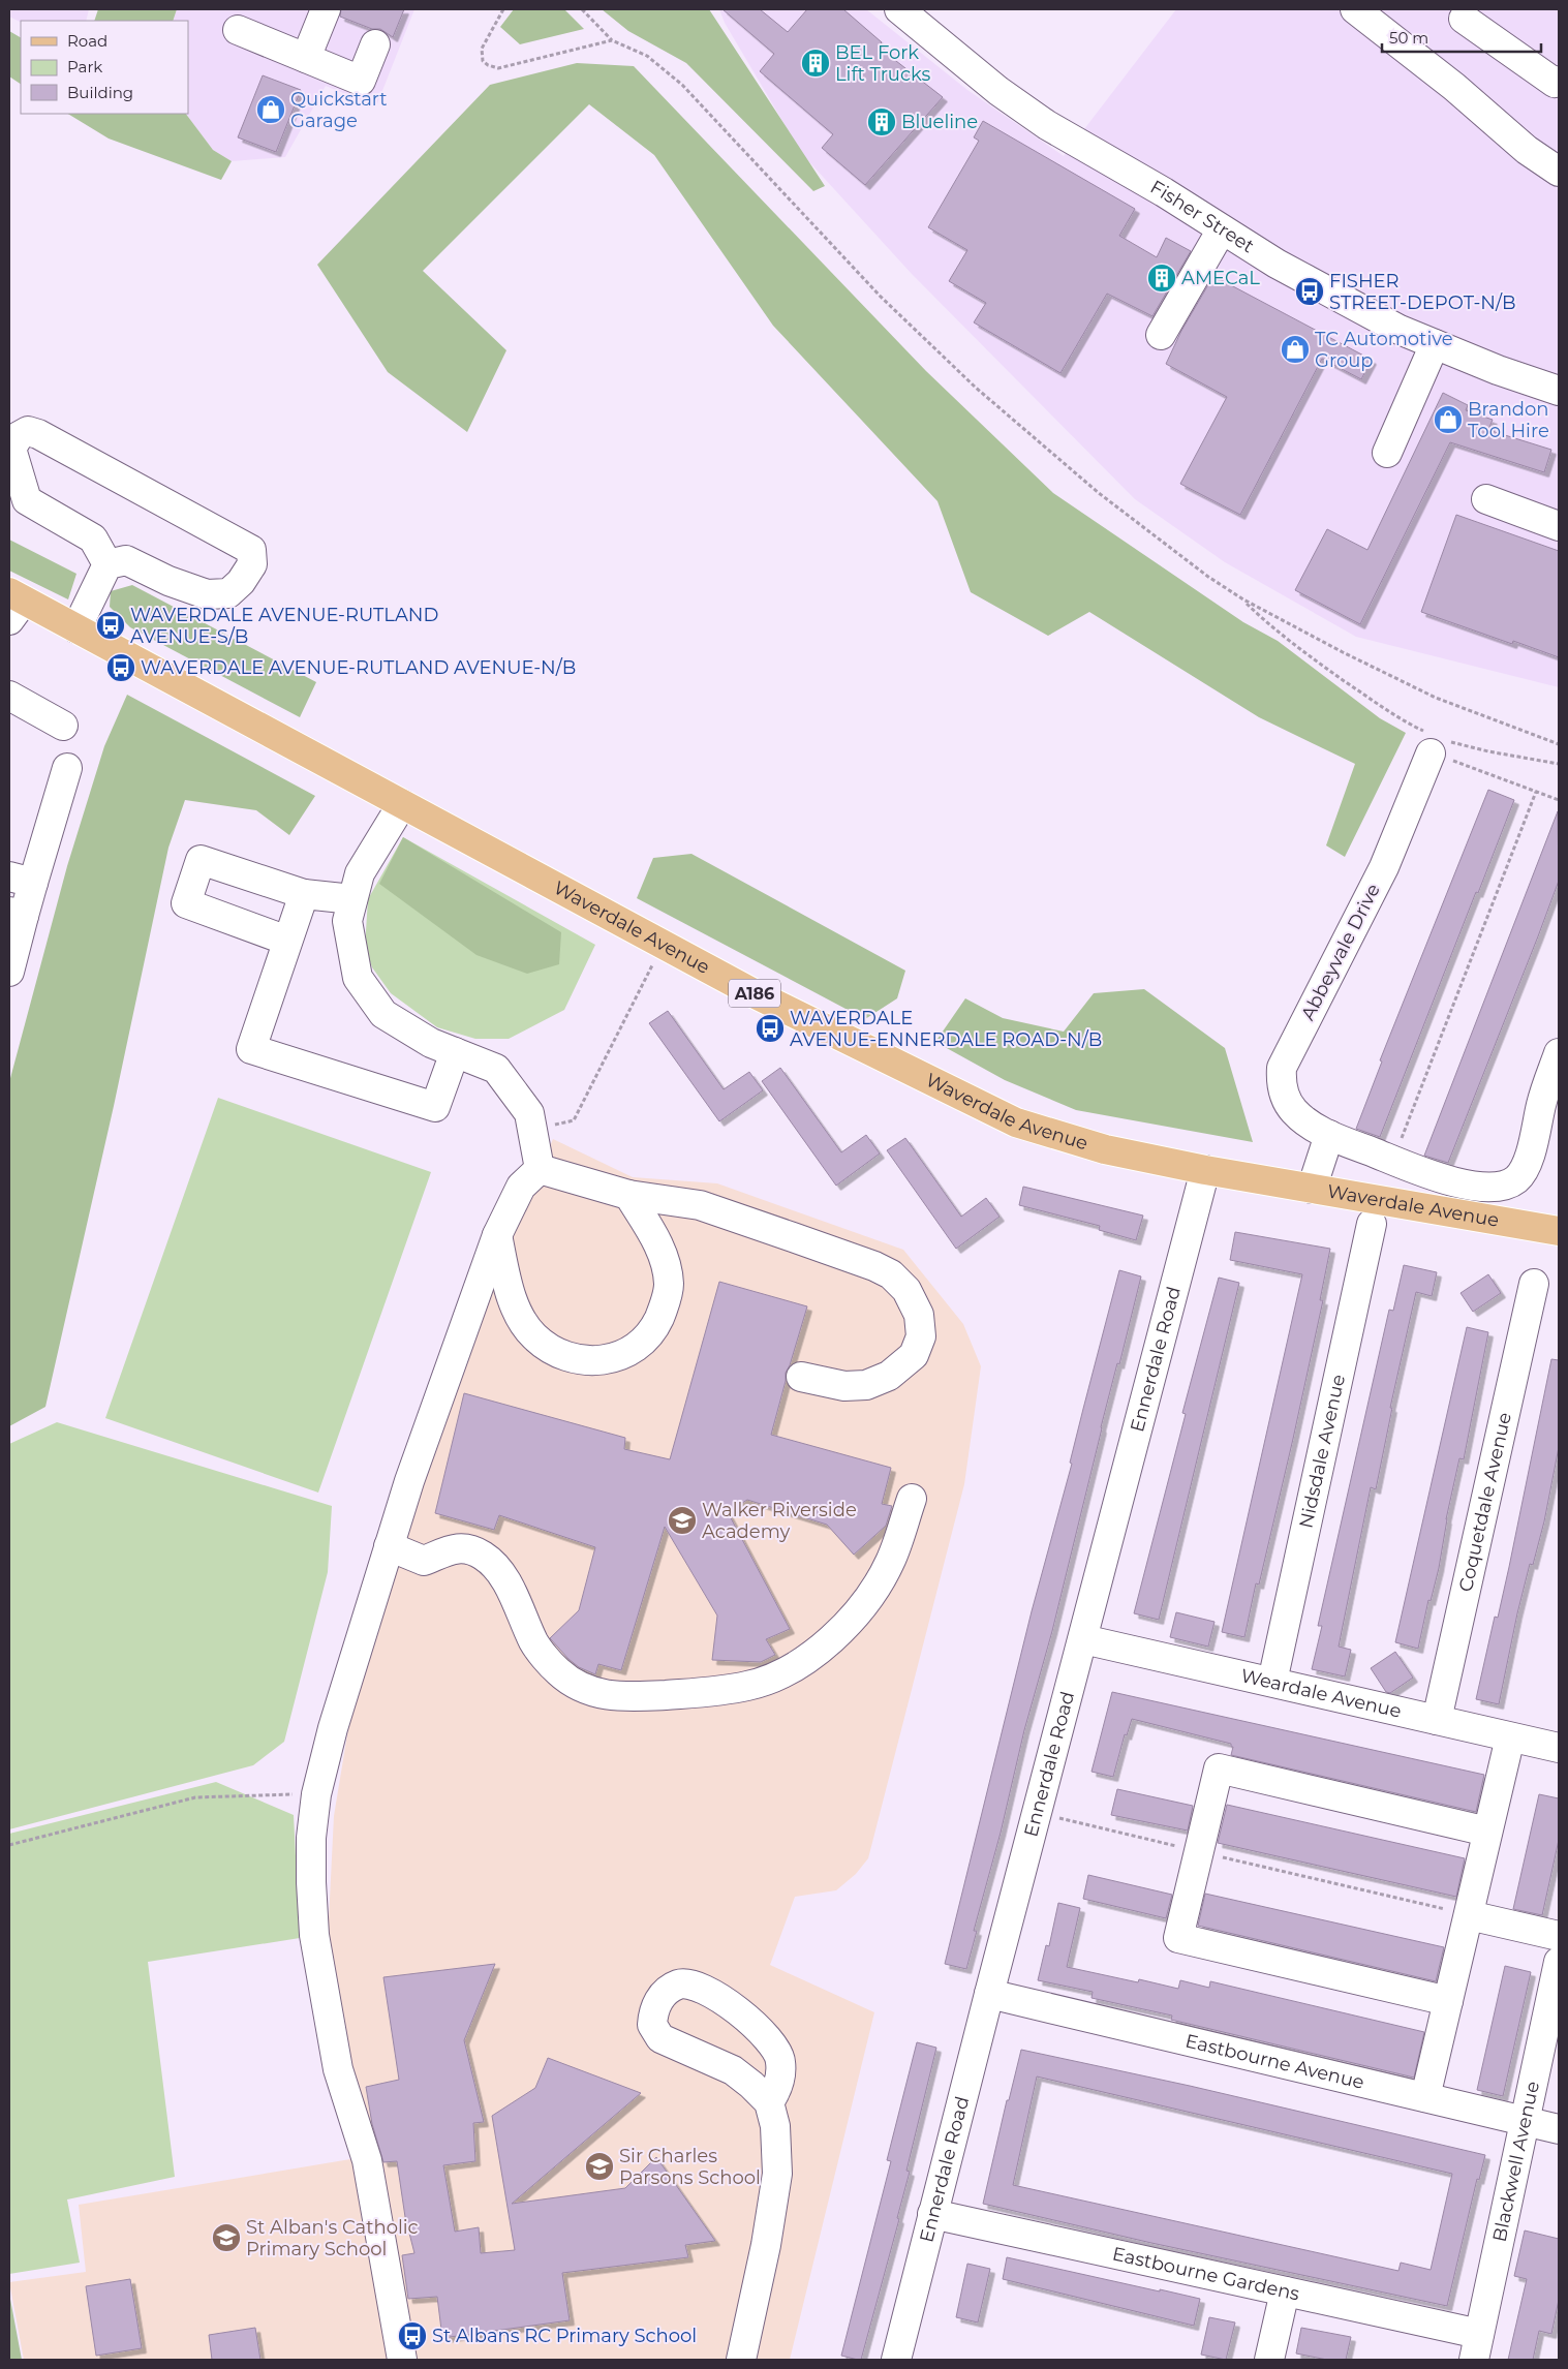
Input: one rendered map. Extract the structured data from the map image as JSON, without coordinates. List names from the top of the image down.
{
  "streets": {
    "main road": ["Waverdale Avenue", "A186"],
    "street": [
      "Fisher Street",
      "Abbeyvale Drive",
      "Ennerdale Road",
      "Nidsdale Avenue",
      "Coquetdale Avenue",
      "Weardale Avenue",
      "Eastbourne Avenue",
      "Blackwell Avenue",
      "Eastbourne Gardens"
    ]
  },
  "crossings": [
    ["Waverdale Avenue", "Ennerdale Road"],
    ["Ennerdale Road", "Weardale Avenue"],
    ["Ennerdale Road", "Eastbourne Avenue"],
    ["Ennerdale Road", "Eastbourne Gardens"],
    ["Nidsdale Avenue", "Weardale Avenue"],
    ["Coquetdale Avenue", "Weardale Avenue"],
    ["Eastbourne Avenue", "Blackwell Avenue"],
    ["Blackwell Avenue", "Eastbourne Gardens"]
  ],
  "places": {
    "building": ["BEL Fork Lift Trucks", "Blueline", "AMECaL"],
    "shop": ["Quickstart Garage", "TC Automotive Group", "Brandon Tool Hire"],
    "bus stop": [
      "FISHER STREET-DEPOT-N/B",
      "WAVERDALE AVENUE-RUTLAND AVENUE-S/B",
      "WAVERDALE AVENUE-RUTLAND AVENUE-N/B",
      "WAVERDALE AVENUE-ENNERDALE ROAD-N/B",
      "St Albans RC Primary School"
    ],
    "school or university": ["Walker Riverside Academy", "Sir Charles Parsons School", "St Alban's Catholic Primary School"]
  },
  "legend": ["Road", "Park", "Building"],
  "scale_bar": "50 m"
}
